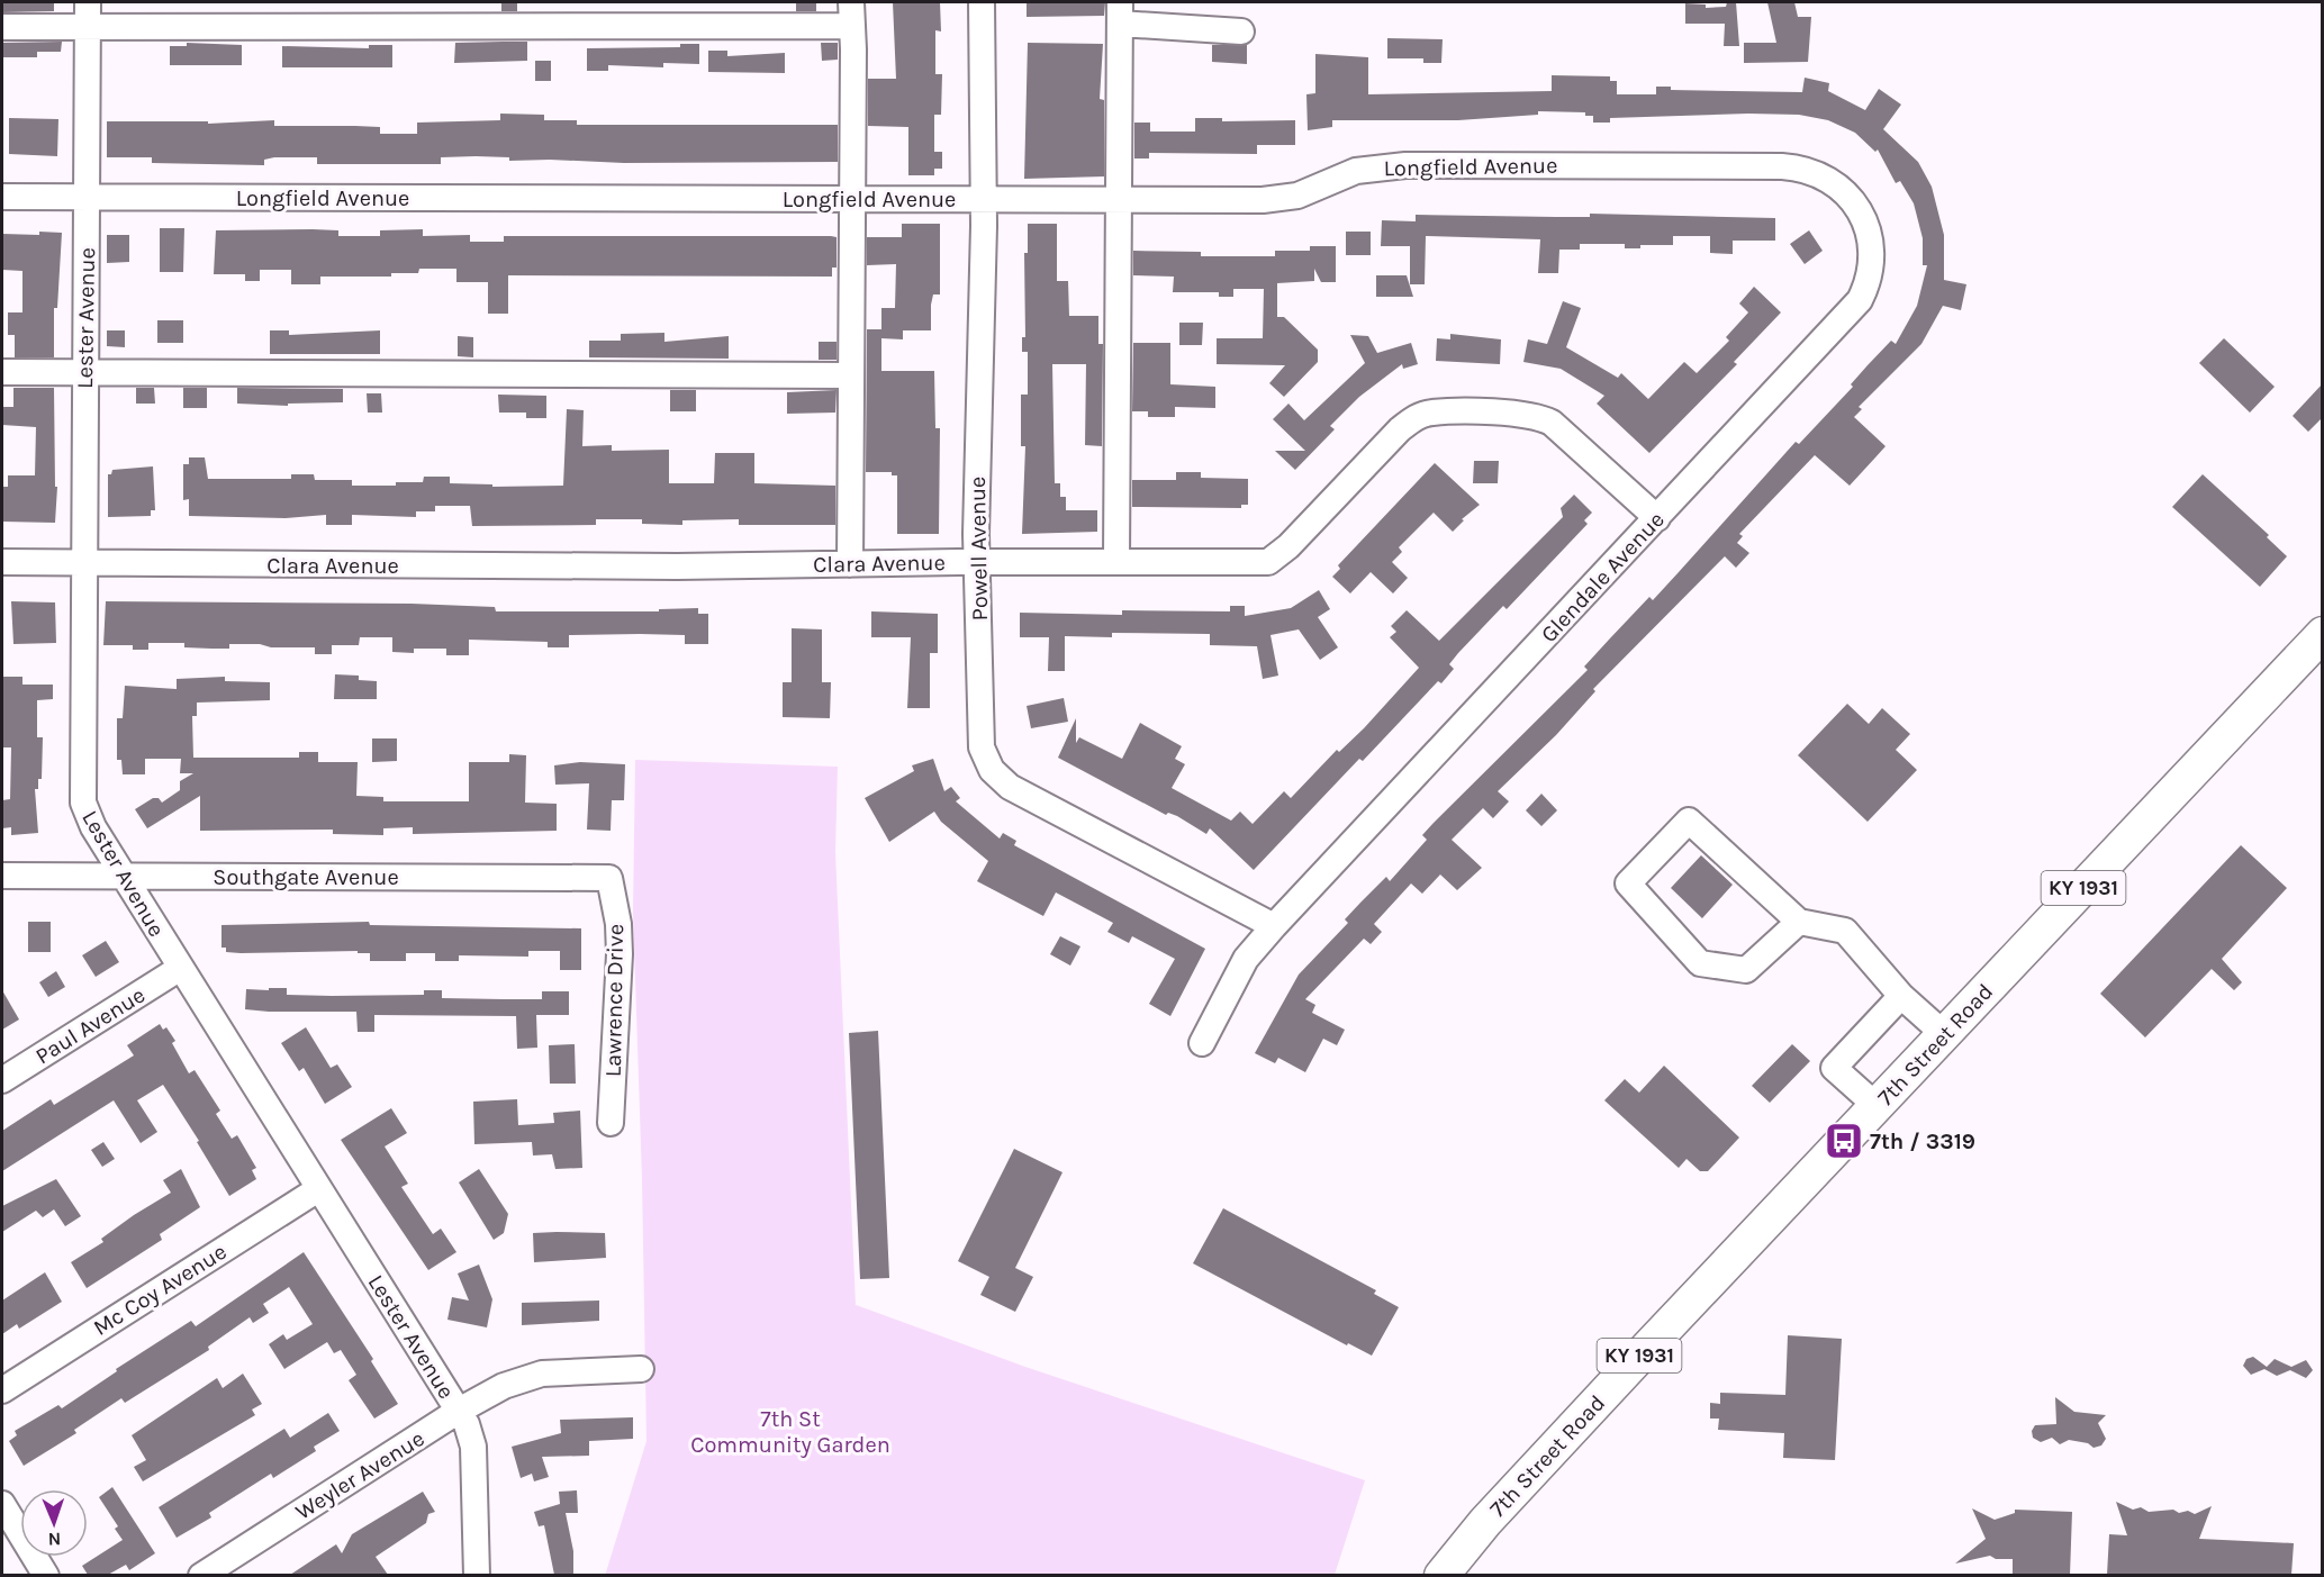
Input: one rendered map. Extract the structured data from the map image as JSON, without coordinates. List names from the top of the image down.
{
  "streets": {
    "main road": ["KY 1931", "7th Street Road"],
    "street": [
      "Longfield Avenue",
      "Lester Avenue",
      "Powell Avenue",
      "Clara Avenue",
      "Glendale Avenue",
      "Southgate Avenue",
      "Lawrence Drive",
      "Paul Avenue",
      "Mc Coy Avenue",
      "Weyler Avenue"
    ]
  },
  "crossings": [
    ["Longfield Avenue", "Lester Avenue"],
    ["Longfield Avenue", "Powell Avenue"],
    ["Longfield Avenue", "Glendale Avenue"],
    ["Lester Avenue", "Clara Avenue"],
    ["Lester Avenue", "Southgate Avenue"],
    ["Lester Avenue", "Paul Avenue"],
    ["Lester Avenue", "Mc Coy Avenue"],
    ["Lester Avenue", "Weyler Avenue"],
    ["Powell Avenue", "Clara Avenue"],
    ["Powell Avenue", "Glendale Avenue"],
    ["Clara Avenue", "Glendale Avenue"],
    ["Southgate Avenue", "Lawrence Drive"]
  ],
  "parks": ["7th St Community Garden"],
  "places": {
    "bus stop": ["7th / 3319"]
  },
  "north": "bottom"
}
